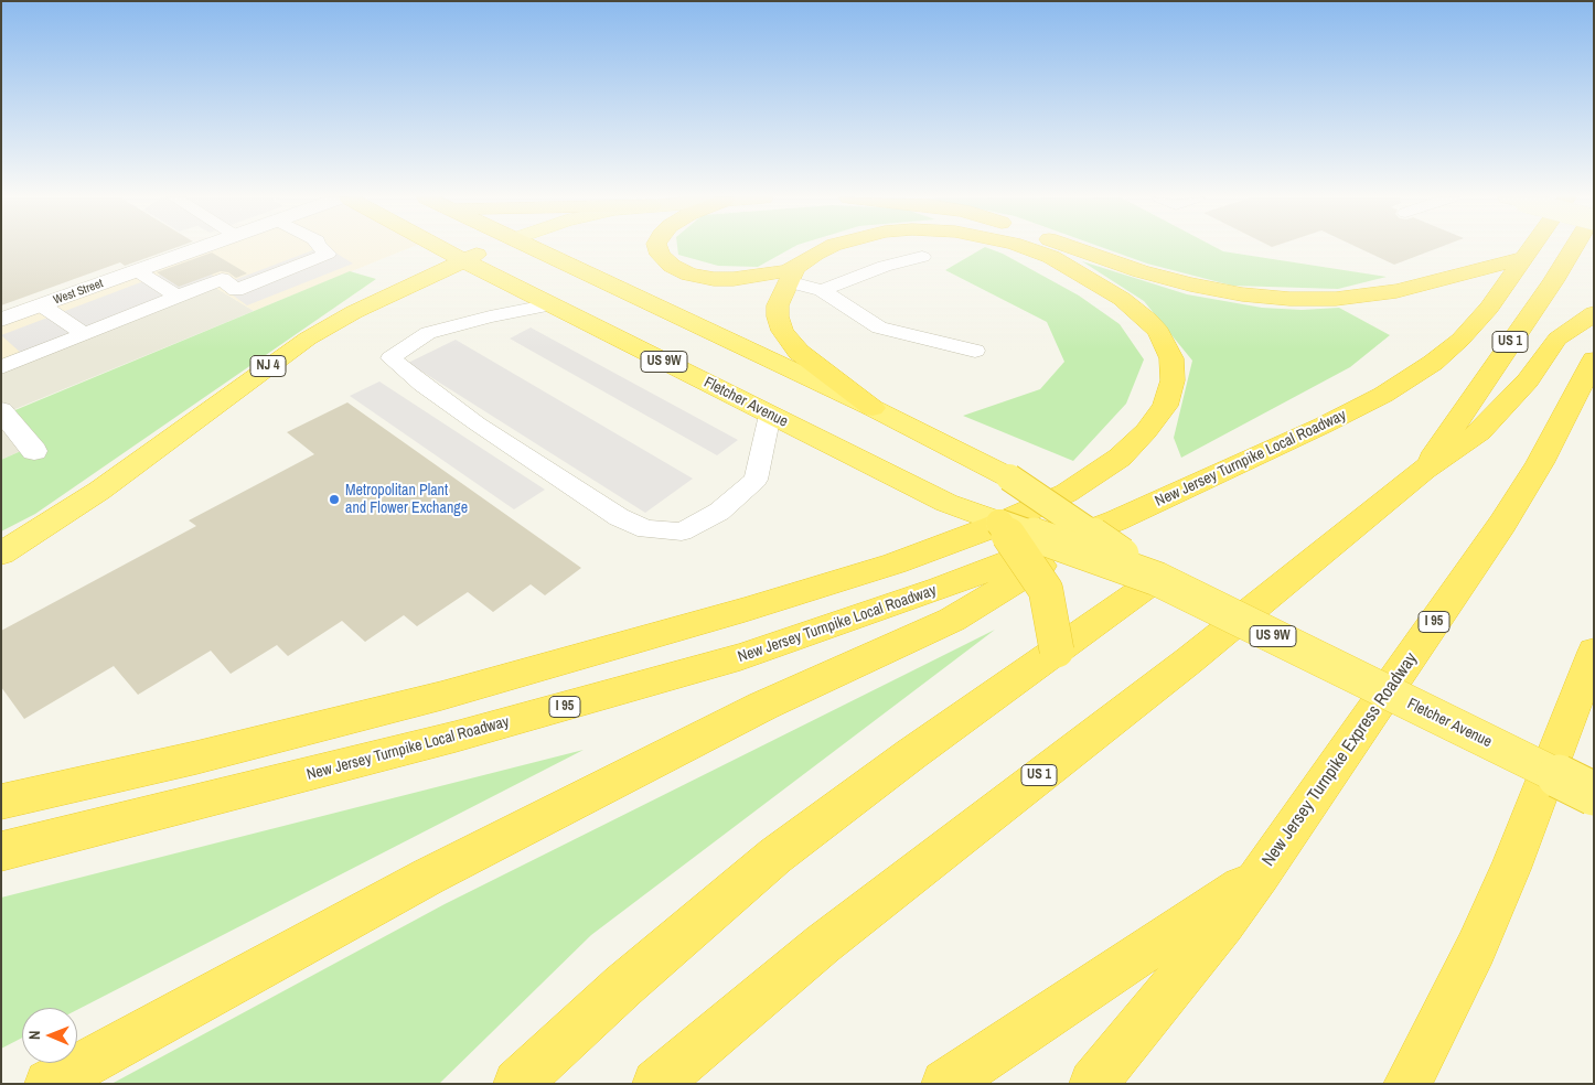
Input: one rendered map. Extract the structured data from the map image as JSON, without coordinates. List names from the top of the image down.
{
  "streets": {
    "highway": [
      "US 1",
      "US 9W",
      "NJ 4",
      "Fletcher Avenue",
      "New Jersey Turnpike Local Roadway",
      "I 95",
      "New Jersey Turnpike Express Roadway"
    ],
    "street": ["West Street"]
  },
  "crossings": [
    ["NJ 4", "Fletcher Avenue"]
  ],
  "places": ["Metropolitan Plant and Flower Exchange"],
  "north": "left"
}
